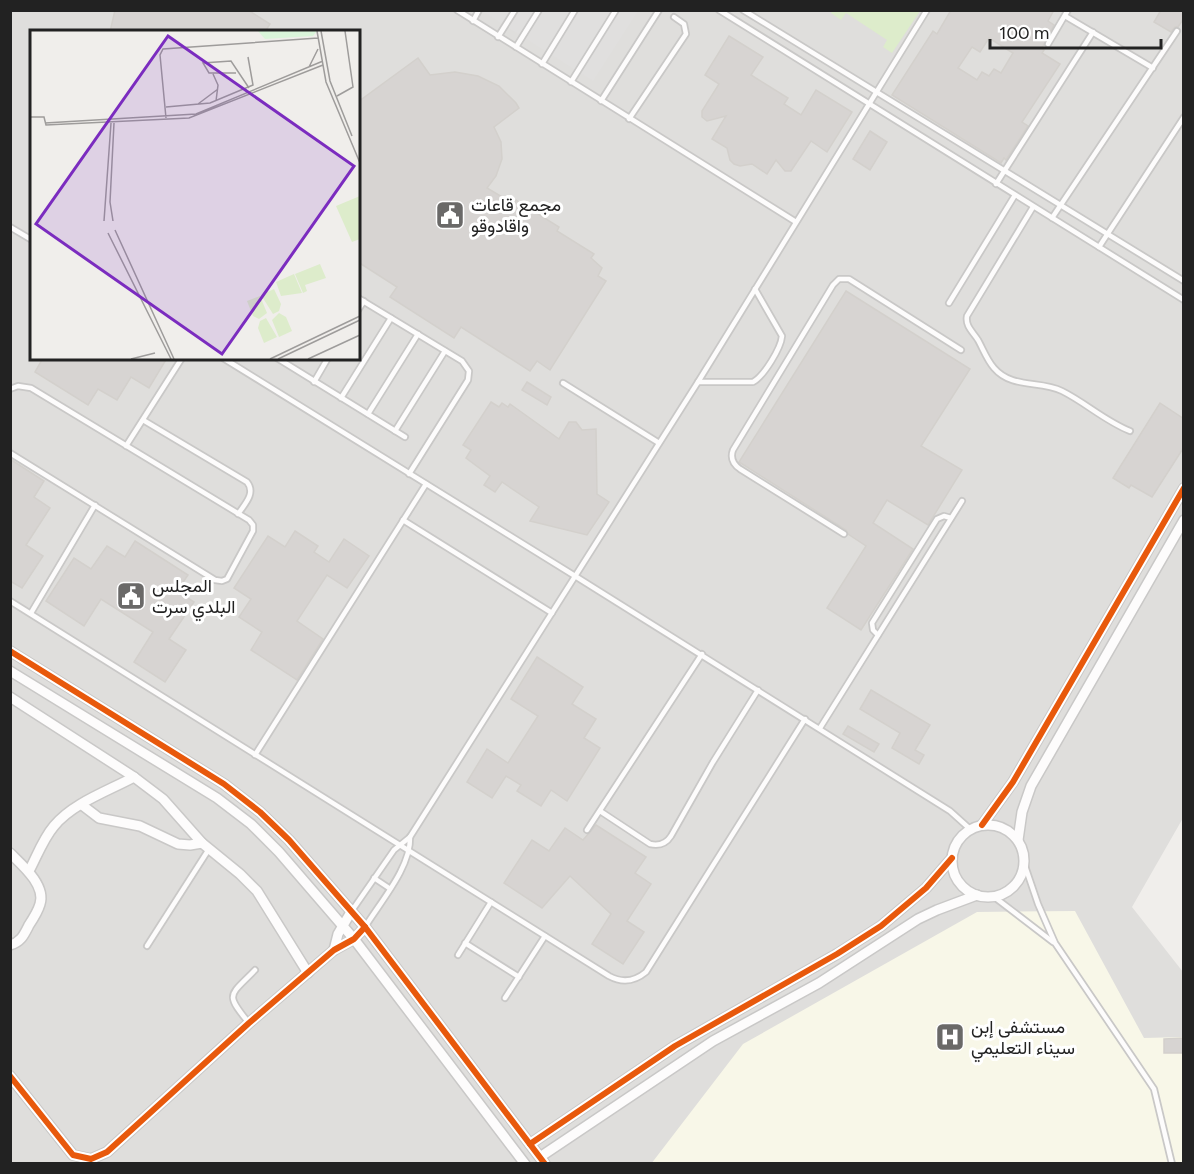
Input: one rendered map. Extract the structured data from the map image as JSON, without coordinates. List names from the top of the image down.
{
  "places": {
    "public building": ["مجمع قاعات واقادوقو", "المجلس البلدي سرت"],
    "hospital": ["مستشفى إبن سيناء التعليمي"]
  },
  "scale_bar": "100 m"
}
